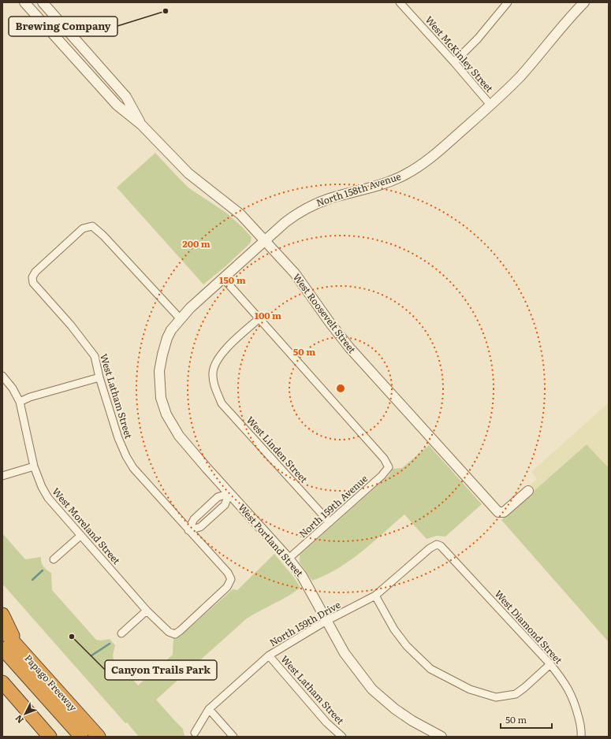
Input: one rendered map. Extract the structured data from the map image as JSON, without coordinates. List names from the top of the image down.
{
  "streets": {
    "highway": ["Papago Freeway"],
    "street": [
      "West McKinley Street",
      "North 158th Avenue",
      "West Roosevelt Street",
      "West Latham Street",
      "West Linden Street",
      "North 159th Avenue",
      "West Moreland Street",
      "West Portland Street",
      "North 159th Drive",
      "West Diamond Street"
    ]
  },
  "crossings": [
    ["West McKinley Street", "North 158th Avenue"],
    ["North 158th Avenue", "West Roosevelt Street"],
    ["North 158th Avenue", "West Latham Street"],
    ["North 158th Avenue", "West Portland Street"],
    ["West Latham Street", "West Moreland Street"],
    ["West Latham Street", "West Portland Street"],
    ["West Latham Street", "North 159th Drive"],
    ["West Linden Street", "North 159th Avenue"],
    ["North 159th Avenue", "West Portland Street"],
    ["West Portland Street", "North 159th Drive"],
    ["North 159th Drive", "West Diamond Street"]
  ],
  "places": ["Brewing Company", "Canyon Trails Park"],
  "scale_bar": "50 m",
  "north": "bottom left",
  "rings": [
    "200 m",
    "150 m",
    "100 m",
    "50 m"
  ]
}
